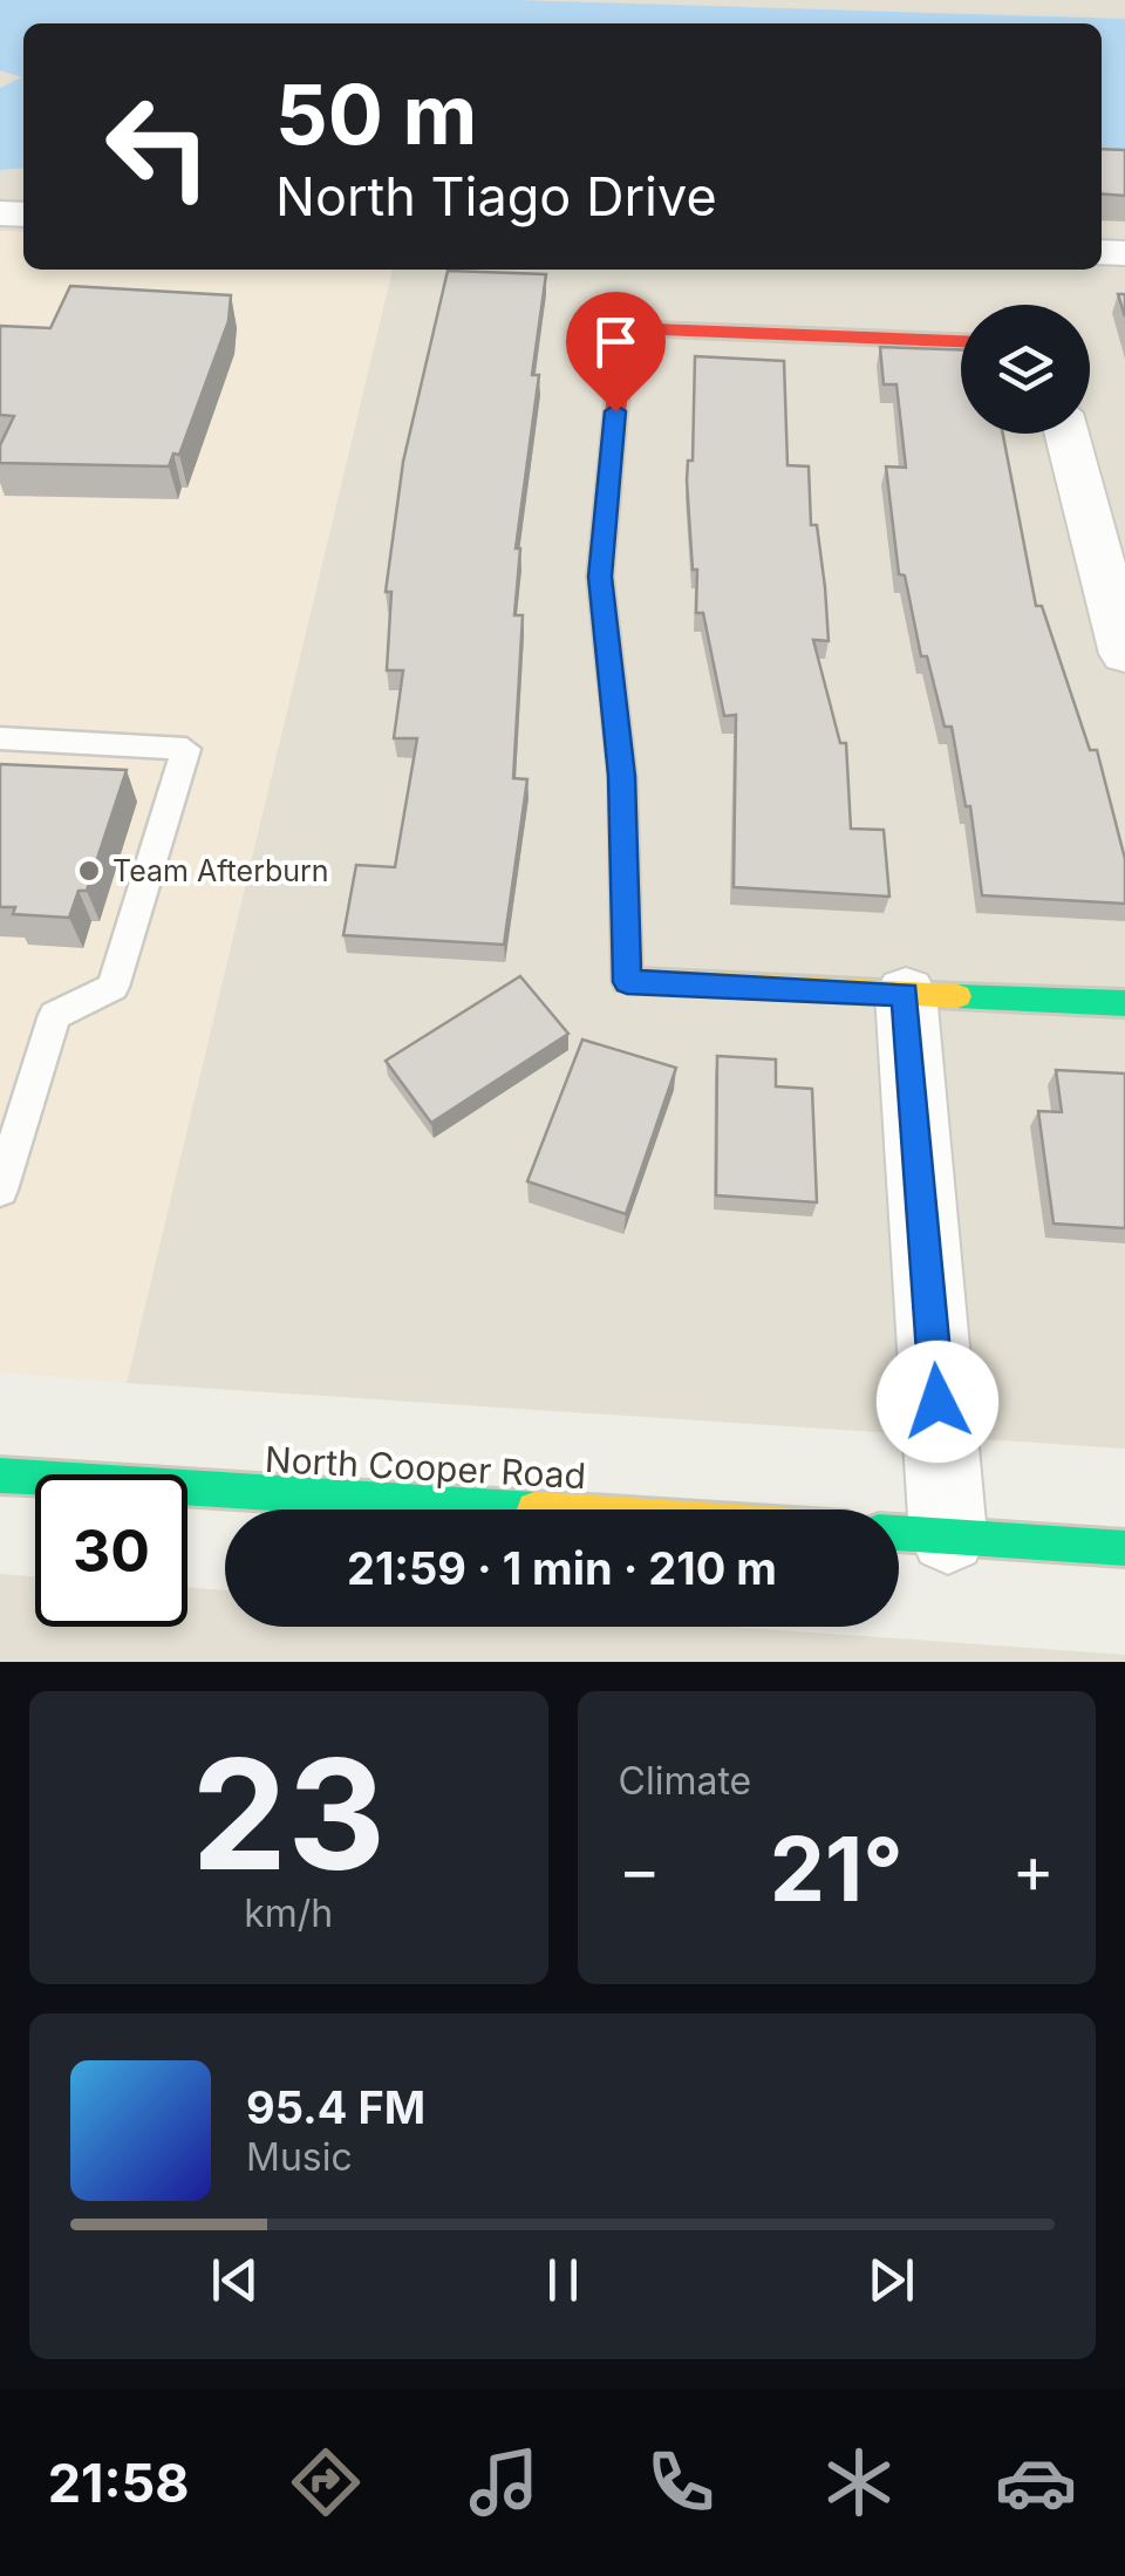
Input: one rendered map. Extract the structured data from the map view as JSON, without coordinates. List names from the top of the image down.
{
  "streets": {
    "street": ["North Cooper Road"]
  },
  "places": ["Team Afterburn"],
  "page": {
    "turn": ["50 m", "North Tiago Drive"],
    "limit": "30",
    "trip": "21:59 · 1 min · 210 m",
    "tile": [
      ["23", "km/h"],
      "Climate"
    ],
    "heat": ["−", "21°", "+"],
    "song": ["95.4 FM", "Music"],
    "tabs": "21:58"
  }
}
